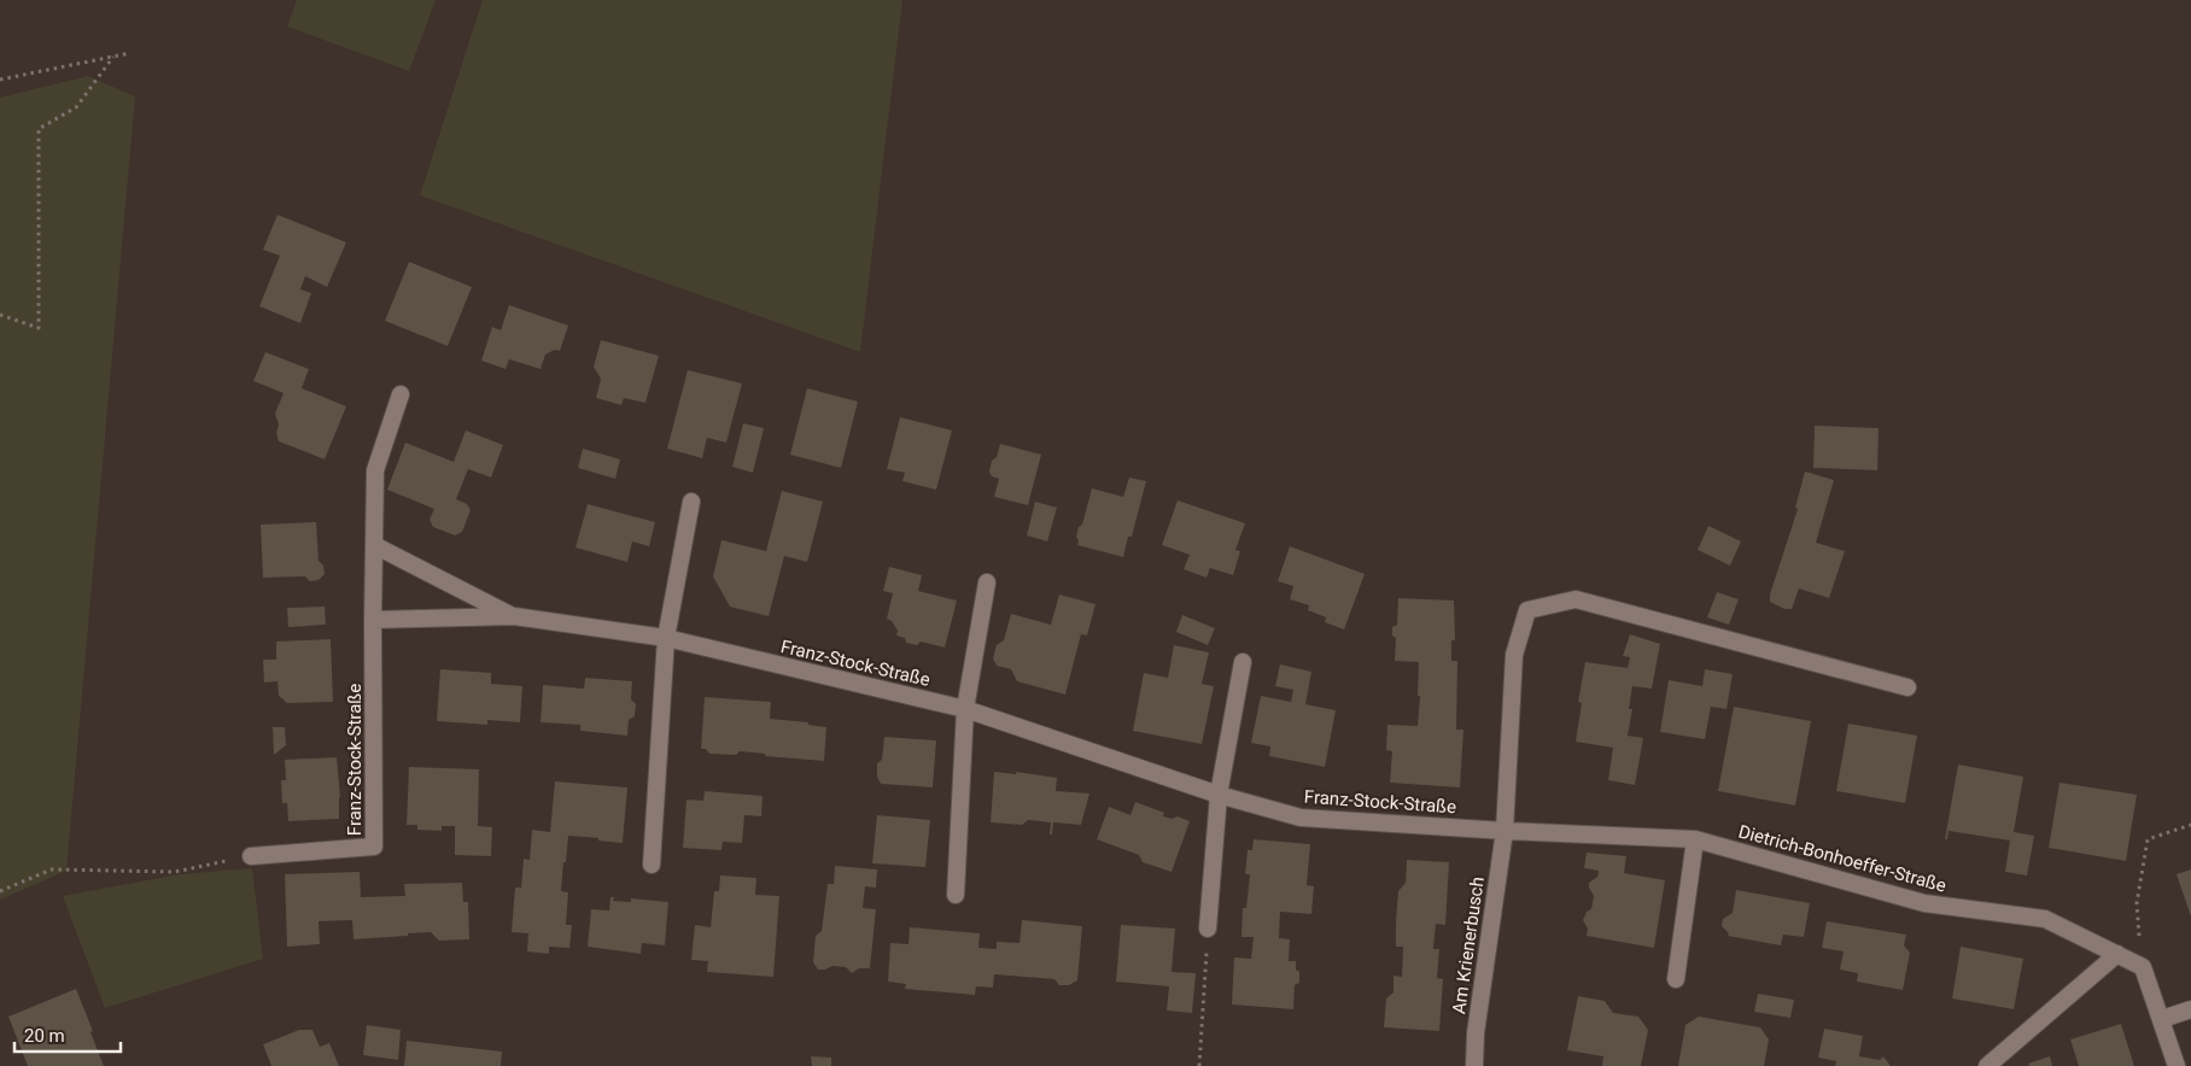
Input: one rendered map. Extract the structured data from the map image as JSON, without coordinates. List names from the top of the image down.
{
  "streets": {
    "street": ["Franz-Stock-Straße", "Dietrich-Bonhoeffer-Straße", "Am Krienerbusch"]
  },
  "crossings": [
    ["Franz-Stock-Straße", "Dietrich-Bonhoeffer-Straße"],
    ["Franz-Stock-Straße", "Am Krienerbusch"],
    ["Dietrich-Bonhoeffer-Straße", "Am Krienerbusch"]
  ],
  "scale_bar": "20 m"
}
